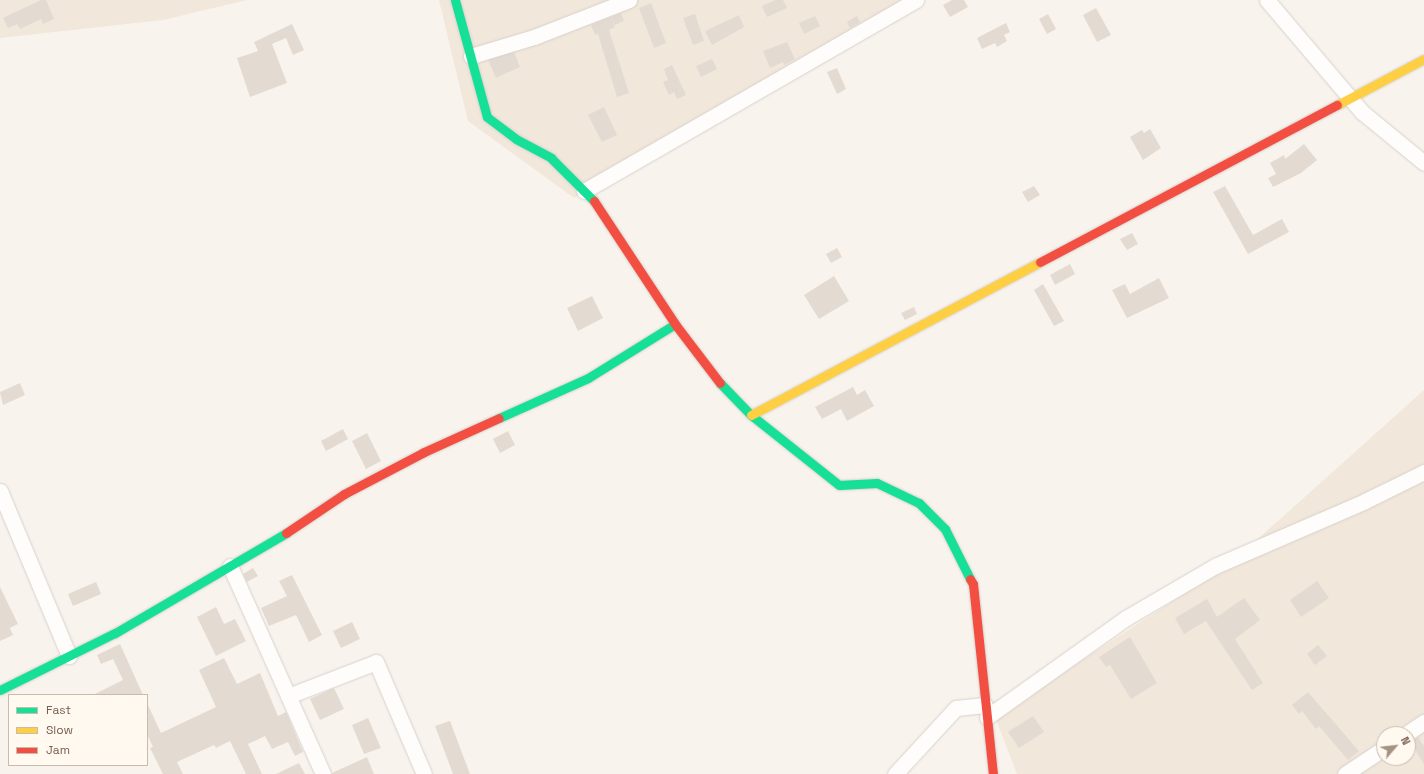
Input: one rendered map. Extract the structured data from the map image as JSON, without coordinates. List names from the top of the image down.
{
  "legend": ["Fast", "Slow", "Jam"],
  "north": "top right"
}
